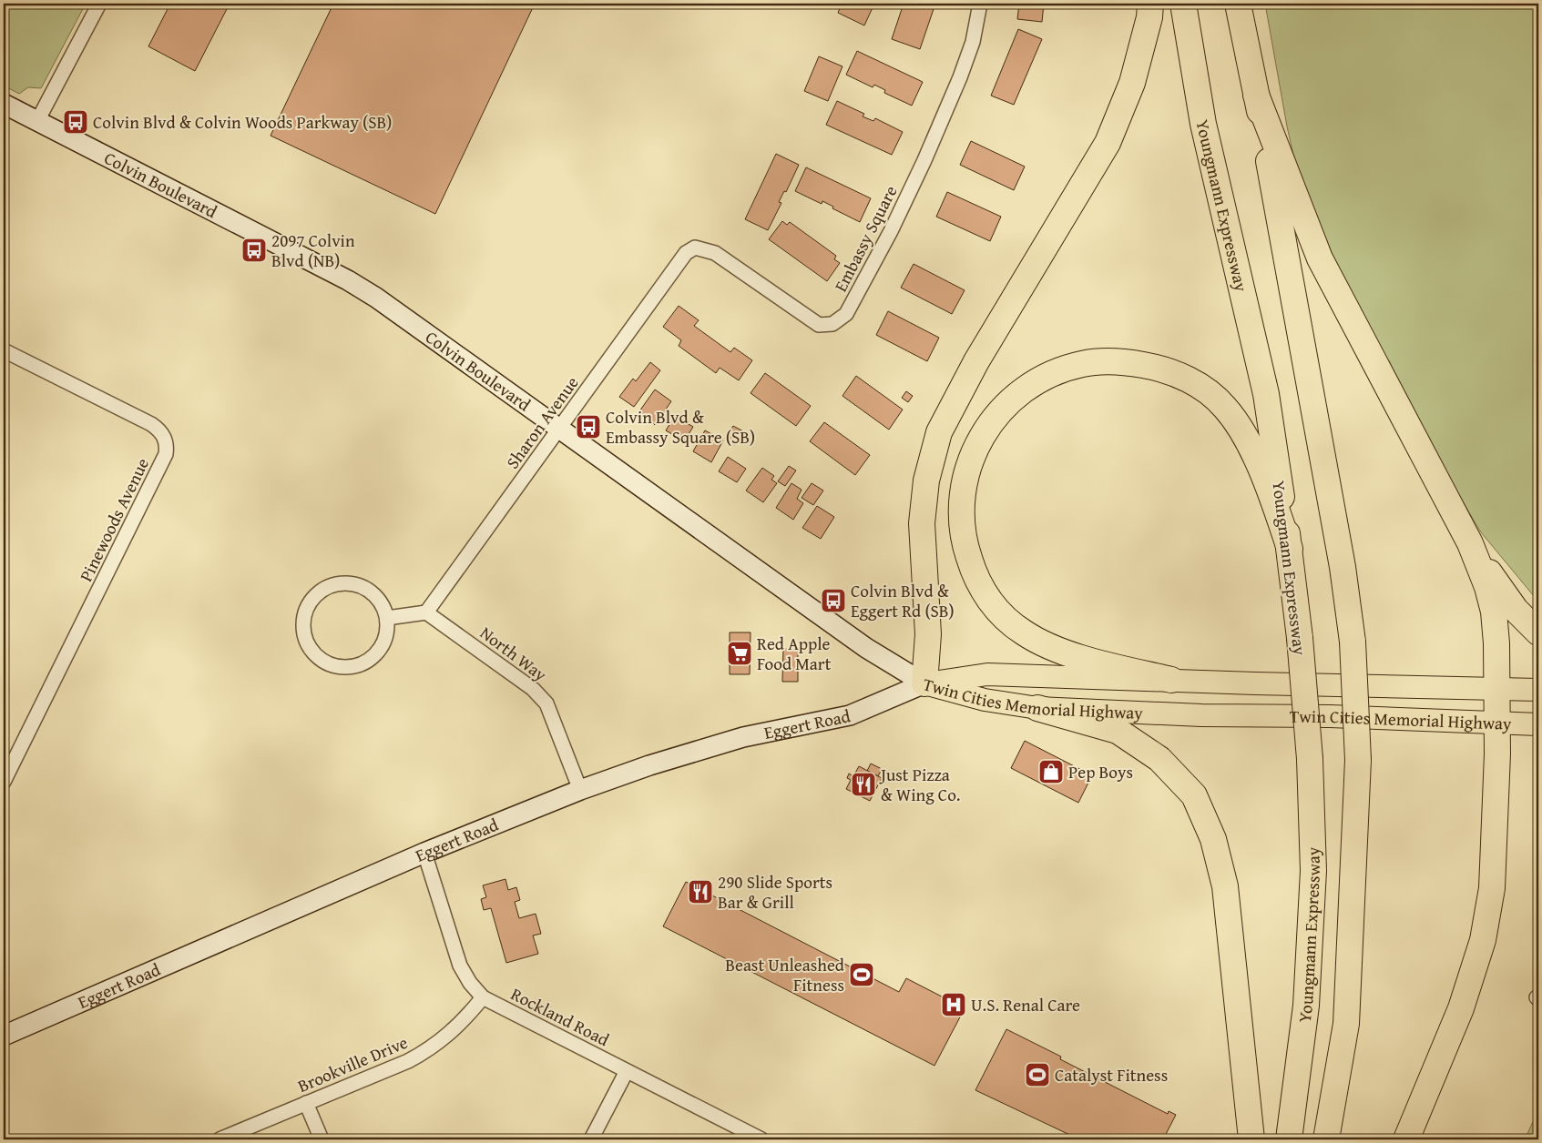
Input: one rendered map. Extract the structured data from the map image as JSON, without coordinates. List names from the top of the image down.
{
  "streets": {
    "highway": ["Youngmann Expressway"],
    "main road": ["Twin Cities Memorial Highway"],
    "street": [
      "Colvin Boulevard",
      "Embassy Square",
      "Sharon Avenue",
      "Pinewoods Avenue",
      "North Way",
      "Eggert Road",
      "Rockland Road",
      "Brookville Drive"
    ]
  },
  "crossings": [
    ["Colvin Boulevard", "Sharon Avenue"],
    ["Colvin Boulevard", "Twin Cities Memorial Highway"],
    ["Colvin Boulevard", "Eggert Road"],
    ["Embassy Square", "Sharon Avenue"],
    ["Sharon Avenue", "North Way"],
    ["North Way", "Eggert Road"],
    ["Twin Cities Memorial Highway", "Eggert Road"],
    ["Eggert Road", "Rockland Road"],
    ["Rockland Road", "Brookville Drive"]
  ],
  "places": {
    "bus stop": [
      "Colvin Blvd & Colvin Woods Parkway (SB)",
      "2097 Colvin Blvd (NB)",
      "Colvin Blvd & Embassy Square (SB)",
      "Colvin Blvd & Eggert Rd (SB)"
    ],
    "supermarket": ["Red Apple Food Mart"],
    "shop": ["Pep Boys"],
    "restaurant": ["Just Pizza & Wing Co.", "290 Slide Sports Bar & Grill"],
    "sports": ["Beast Unleashed Fitness", "Catalyst Fitness"],
    "hospital": ["U.S. Renal Care"]
  }
}
